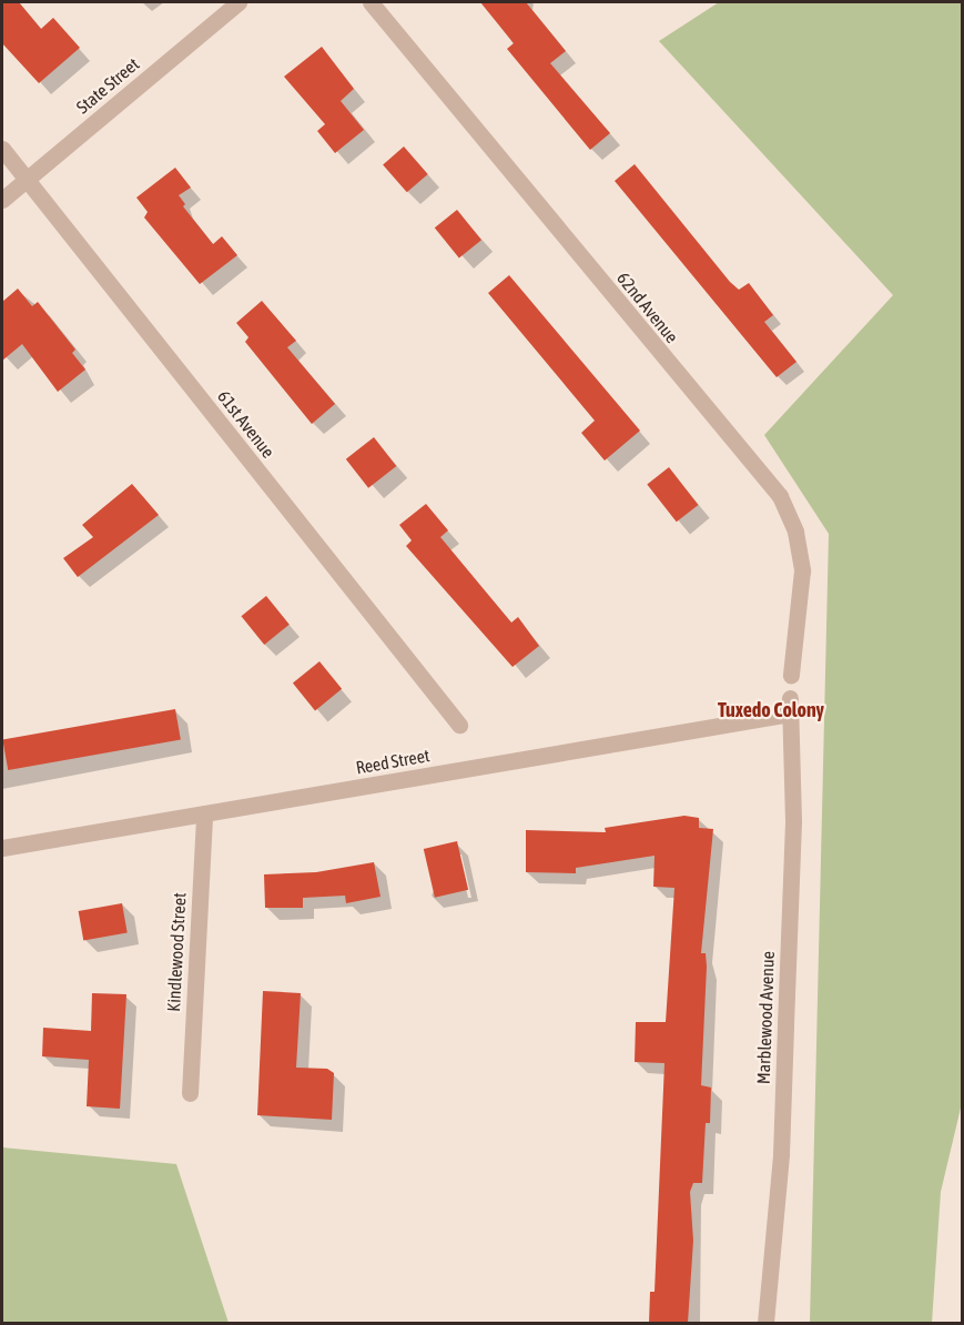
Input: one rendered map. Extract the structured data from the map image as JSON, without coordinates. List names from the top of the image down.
{
  "streets": {
    "street": [
      "State Street",
      "62nd Avenue",
      "61st Avenue",
      "Reed Street",
      "Kindlewood Street",
      "Marblewood Avenue"
    ]
  },
  "crossings": [
    ["State Street", "61st Avenue"],
    ["Reed Street", "Kindlewood Street"],
    ["Reed Street", "Marblewood Avenue"]
  ],
  "districts": ["Tuxedo Colony"]
}
